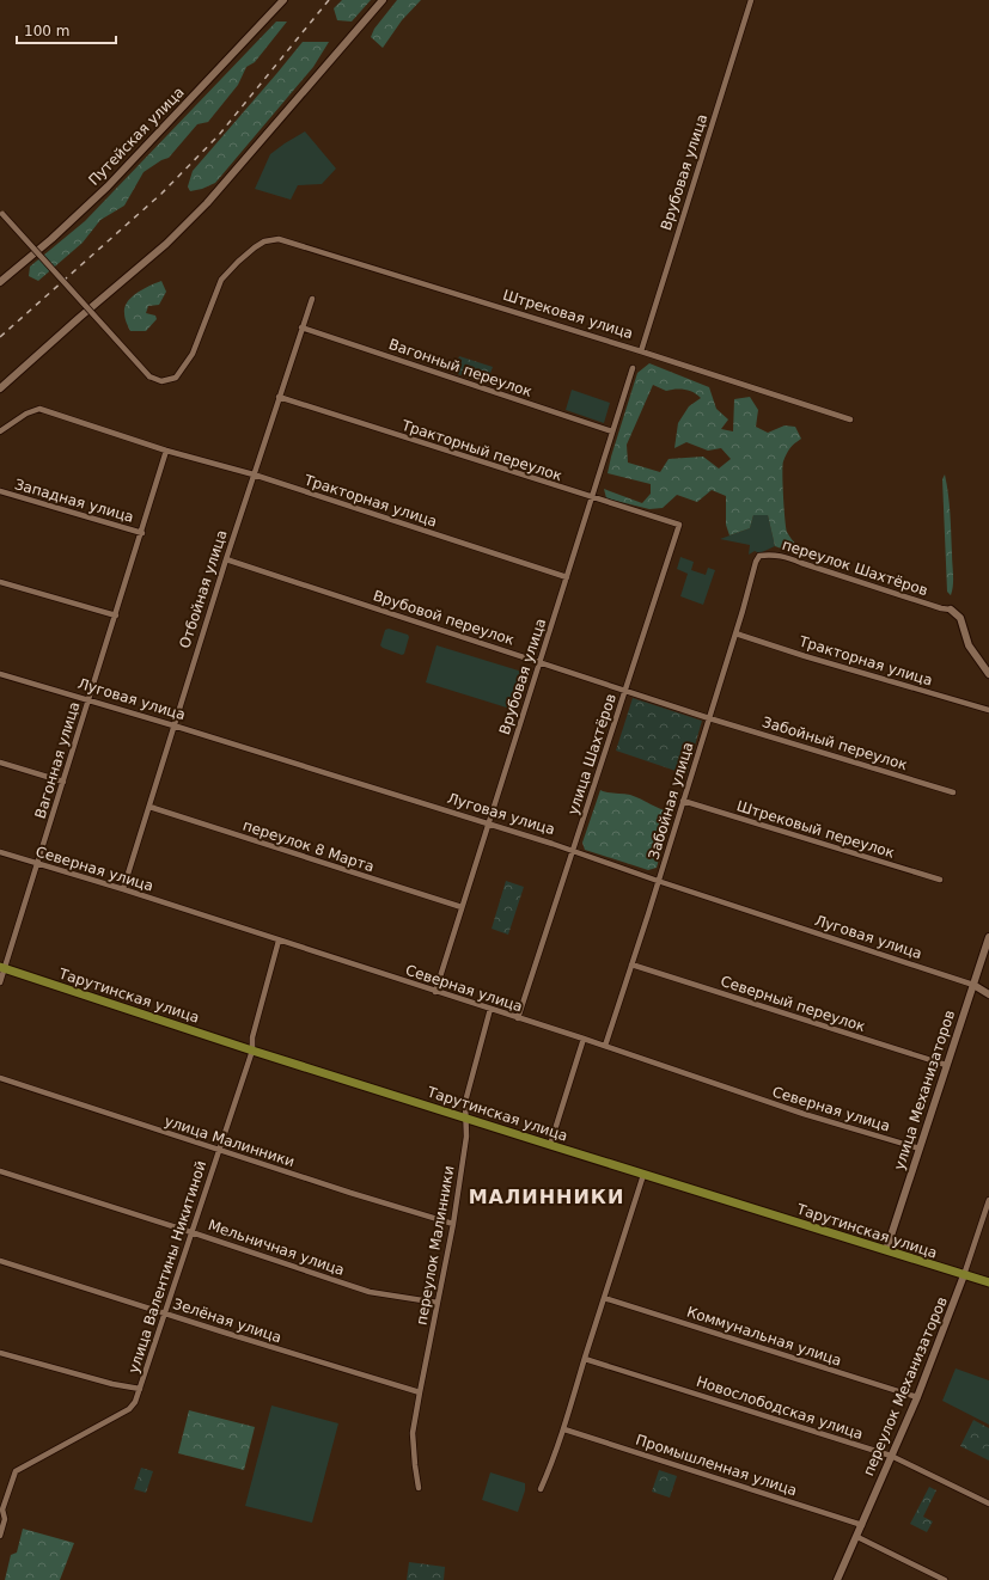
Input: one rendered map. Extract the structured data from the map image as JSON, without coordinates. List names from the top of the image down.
{
  "streets": {
    "main road": [
      "Путейская улица",
      "Луговая улица",
      "Тарутинская улица",
      "улица Механизаторов",
      "переулок Механизаторов"
    ],
    "street": [
      "Врубовая улица",
      "Штрековая улица",
      "Вагонный переулок",
      "Тракторный переулок",
      "Западная улица",
      "Тракторная улица",
      "переулок Шахтёров",
      "Отбойная улица",
      "Врубовой переулок",
      "Забойный переулок",
      "улица Шахтёров",
      "Вагонная улица",
      "Забойная улица",
      "Штрековый переулок",
      "переулок 8 Марта",
      "Северная улица",
      "Северный переулок",
      "улица Малинники",
      "переулок Малинники",
      "Мельничная улица",
      "улица Валентины Никитиной",
      "Зелёная улица",
      "Коммунальная улица",
      "Новослободская улица",
      "Промышленная улица"
    ]
  },
  "crossings": [
    ["Врубовая улица", "Штрековая улица"],
    ["Врубовая улица", "Вагонный переулок"],
    ["Врубовая улица", "Тракторный переулок"],
    ["Врубовая улица", "Тракторная улица"],
    ["Врубовая улица", "Врубовой переулок"],
    ["Врубовая улица", "Луговая улица"],
    ["Врубовая улица", "переулок 8 Марта"],
    ["Врубовая улица", "Северная улица"],
    ["Вагонный переулок", "Отбойная улица"],
    ["Тракторный переулок", "Отбойная улица"],
    ["Тракторный переулок", "улица Шахтёров"],
    ["Западная улица", "Вагонная улица"],
    ["Тракторная улица", "Отбойная улица"],
    ["Тракторная улица", "Вагонная улица"],
    ["Тракторная улица", "Забойная улица"],
    ["переулок Шахтёров", "Забойная улица"],
    ["Отбойная улица", "Врубовой переулок"],
    ["Отбойная улица", "Луговая улица"],
    ["Отбойная улица", "переулок 8 Марта"],
    ["Отбойная улица", "Северная улица"],
    ["Врубовой переулок", "Забойный переулок"],
    ["Врубовой переулок", "улица Шахтёров"],
    ["Врубовой переулок", "Забойная улица"],
    ["Луговая улица", "улица Шахтёров"],
    ["Луговая улица", "Вагонная улица"],
    ["Луговая улица", "Забойная улица"],
    ["Луговая улица", "улица Механизаторов"],
    ["Забойный переулок", "Забойная улица"],
    ["улица Шахтёров", "Северная улица"],
    ["Вагонная улица", "Северная улица"],
    ["Вагонная улица", "Тарутинская улица"],
    ["Забойная улица", "Штрековый переулок"],
    ["Забойная улица", "Северная улица"],
    ["Забойная улица", "Северный переулок"],
    ["Северная улица", "улица Механизаторов"],
    ["Северная улица", "переулок Малинники"],
    ["Северная улица", "улица Валентины Никитиной"],
    ["Тарутинская улица", "улица Механизаторов"],
    ["Тарутинская улица", "переулок Малинники"],
    ["Тарутинская улица", "улица Валентины Никитиной"],
    ["Тарутинская улица", "переулок Механизаторов"],
    ["Северный переулок", "улица Механизаторов"],
    ["улица Малинники", "переулок Малинники"],
    ["улица Малинники", "улица Валентины Никитиной"],
    ["переулок Малинники", "Мельничная улица"],
    ["переулок Малинники", "Зелёная улица"],
    ["Мельничная улица", "улица Валентины Никитиной"],
    ["улица Валентины Никитиной", "Зелёная улица"],
    ["Коммунальная улица", "переулок Механизаторов"],
    ["переулок Механизаторов", "Новослободская улица"],
    ["переулок Механизаторов", "Промышленная улица"]
  ],
  "districts": ["МАЛИННИКИ"],
  "scale_bar": "100 m"
}
